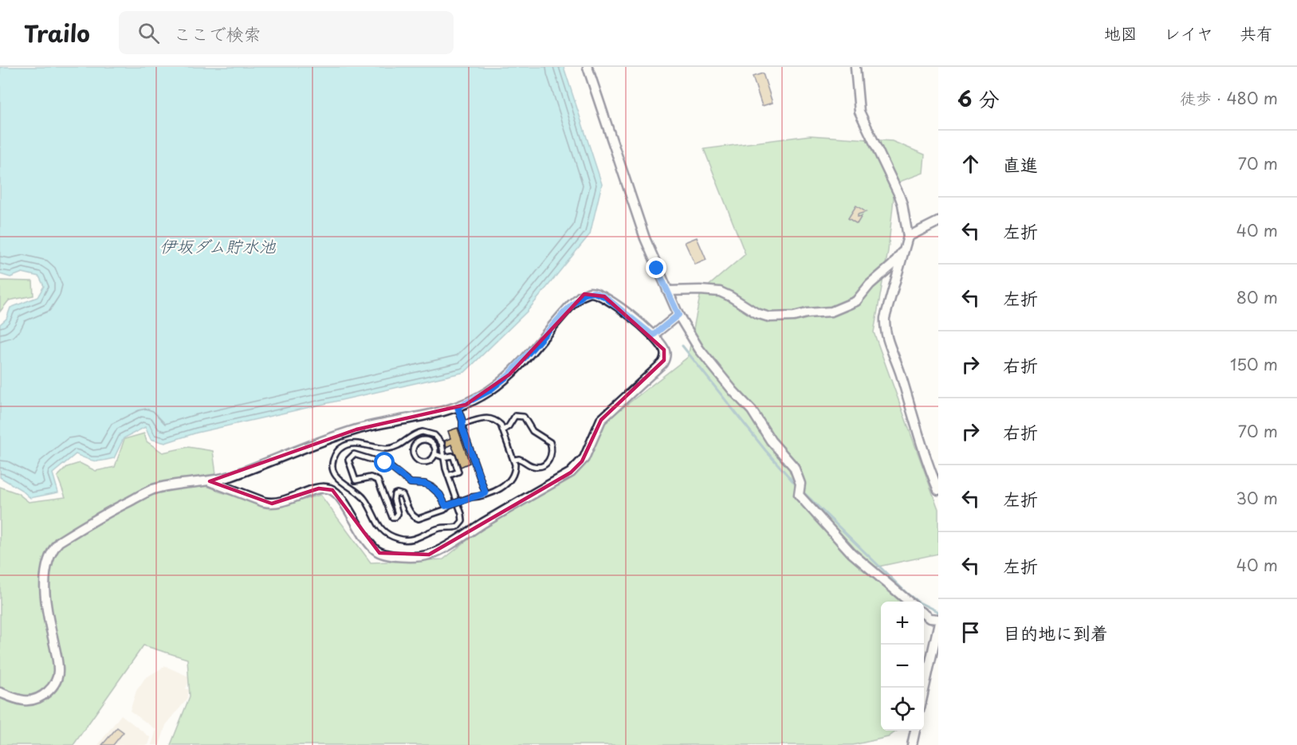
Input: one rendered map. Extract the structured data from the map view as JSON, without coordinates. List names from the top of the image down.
{
  "water": ["伊坂ダム貯水池"],
  "page": {
    "header": "Trailo",
    "search": "ここで検索",
    "nav": ["地図", "レイヤ", "共有"],
    "heading": ["6 分", "徒歩 · 480 m"],
    "list": [
      ["直進", "70 m"],
      ["左折", "40 m"],
      ["左折", "80 m"],
      ["右折", "150 m"],
      ["右折", "70 m"],
      ["左折", "30 m"],
      ["左折", "40 m"],
      "目的地に到着"
    ],
    "map_buttons": ["+", "−"]
  }
}
